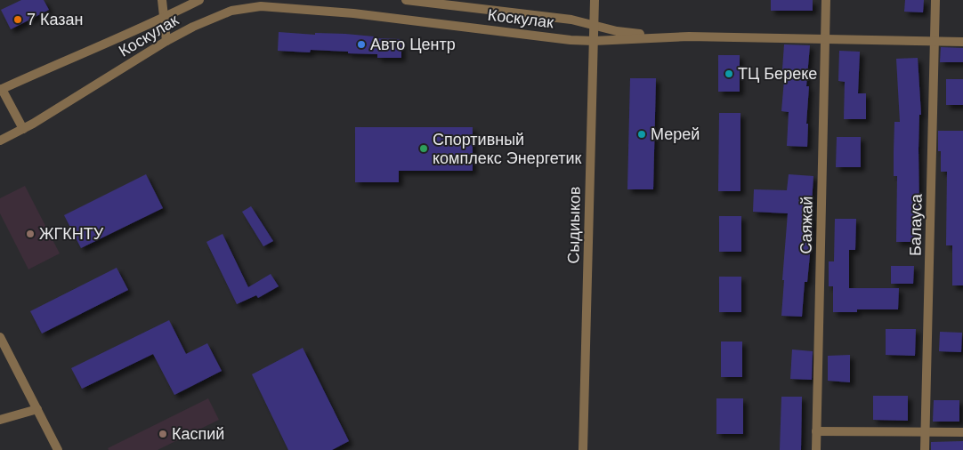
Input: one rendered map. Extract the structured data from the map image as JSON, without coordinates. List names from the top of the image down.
{
  "streets": {
    "street": [
      "Коскулак",
      "Сыдиыков",
      "Саяжай",
      "Балауса"
    ]
  },
  "crossings": [
    ["Коскулак", "Сыдиыков"]
  ],
  "places": [
    "7 Казан",
    "Авто Центр",
    "ТЦ Береке",
    "Мерей",
    "Спортивный комплекс Энергетик",
    "ЖГКНТУ",
    "Каспий"
  ]
}
